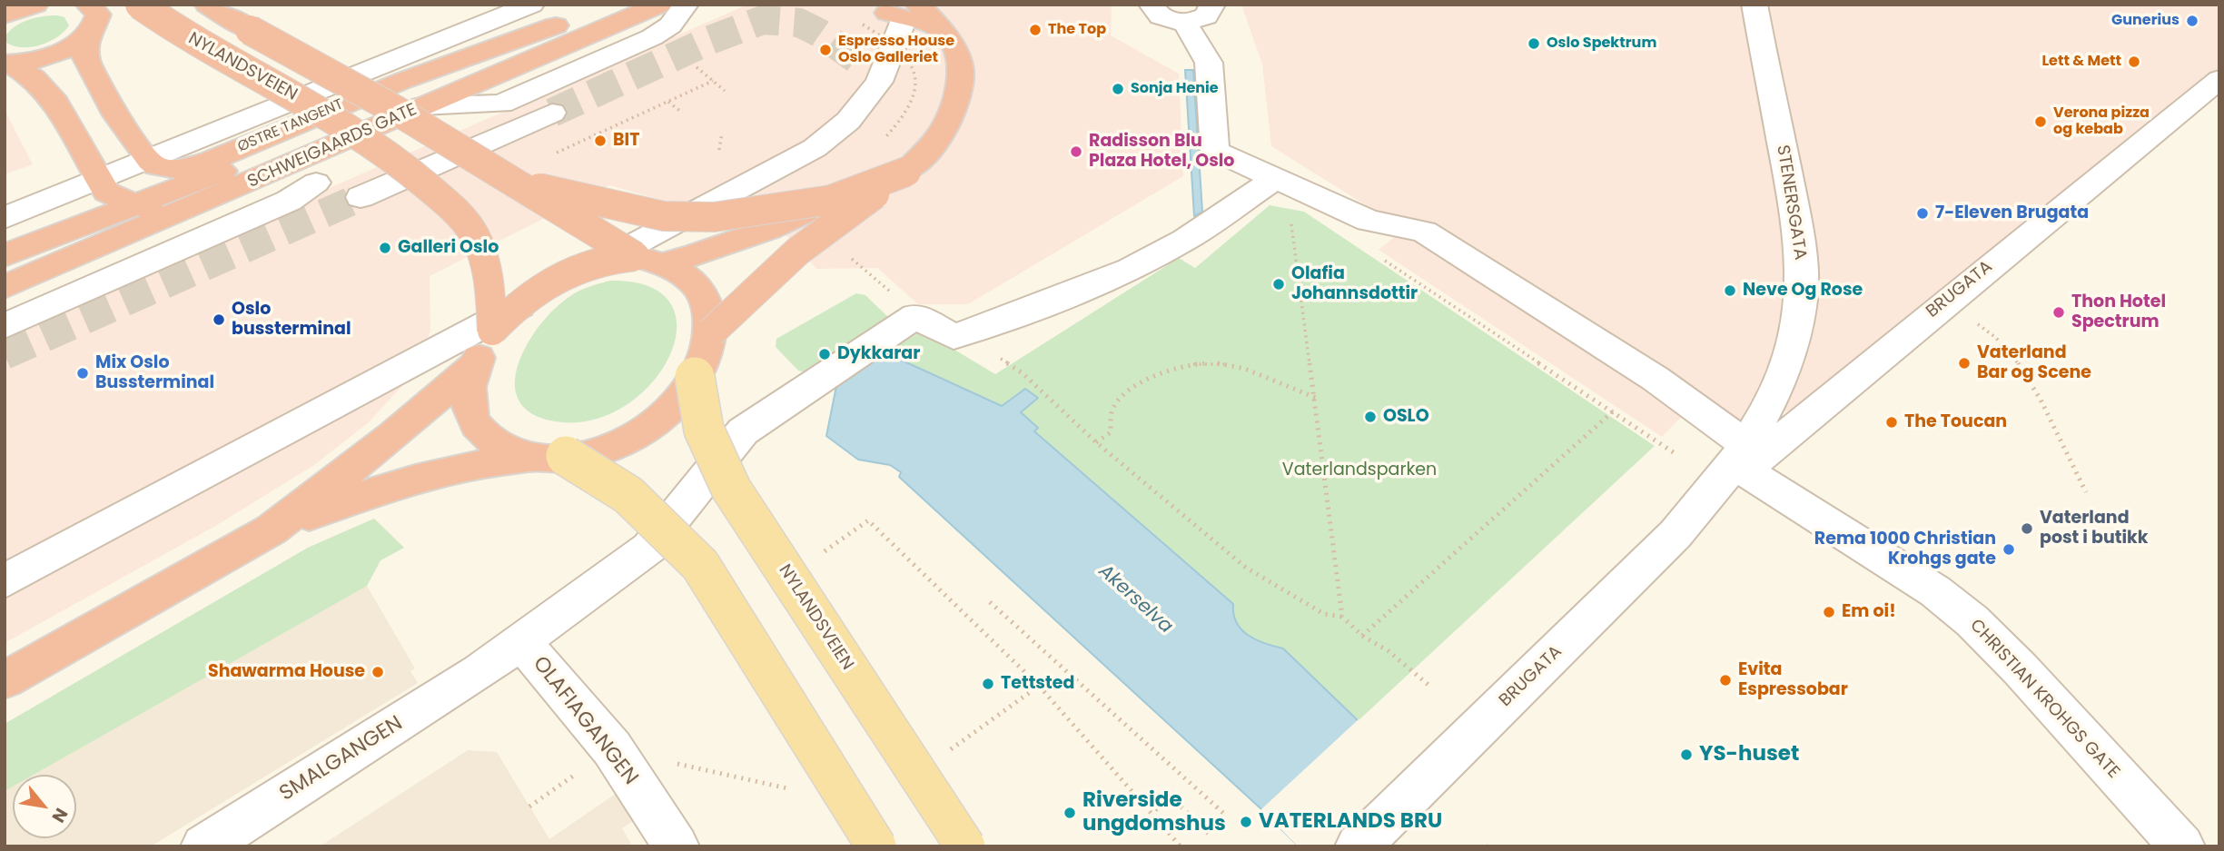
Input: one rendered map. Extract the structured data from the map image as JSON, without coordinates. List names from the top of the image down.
{
  "streets": {
    "highway": ["NYLANDSVEIEN", "ØSTRE TANGENT", "SCHWEIGAARDS GATE"],
    "street": [
      "STENERSGATA",
      "BRUGATA",
      "CHRISTIAN KROHGS GATE",
      "OLAFIAGANGEN",
      "SMALGANGEN"
    ]
  },
  "crossings": [
    ["ØSTRE TANGENT", "SCHWEIGAARDS GATE"],
    ["STENERSGATA", "BRUGATA"],
    ["STENERSGATA", "CHRISTIAN KROHGS GATE"],
    ["BRUGATA", "CHRISTIAN KROHGS GATE"],
    ["OLAFIAGANGEN", "SMALGANGEN"]
  ],
  "water": ["Akerselva"],
  "parks": ["Vaterlandsparken"],
  "places": [
    "Gunerius",
    "The Top",
    "Oslo Spektrum",
    "Espresso House Oslo Galleriet",
    "Lett & Mett",
    "Sonja Henie",
    "Verona pizza og kebab",
    "BIT",
    "Radisson Blu Plaza Hotel, Oslo",
    "7-Eleven Brugata",
    "Galleri Oslo",
    "Olafia Johannsdottir",
    "Neve Og Rose",
    "Thon Hotel Spectrum",
    "Oslo bussterminal",
    "Dykkarar",
    "Vaterland Bar og Scene",
    "Mix Oslo Bussterminal",
    "OSLO",
    "The Toucan",
    "Vaterland post i butikk",
    "Rema 1000 Christian Krohgs gate",
    "Em oi!",
    "Shawarma House",
    "Evita Espressobar",
    "Tettsted",
    "YS-huset",
    "Riverside ungdomshus",
    "VATERLANDS BRU"
  ],
  "north": "bottom right"
}
